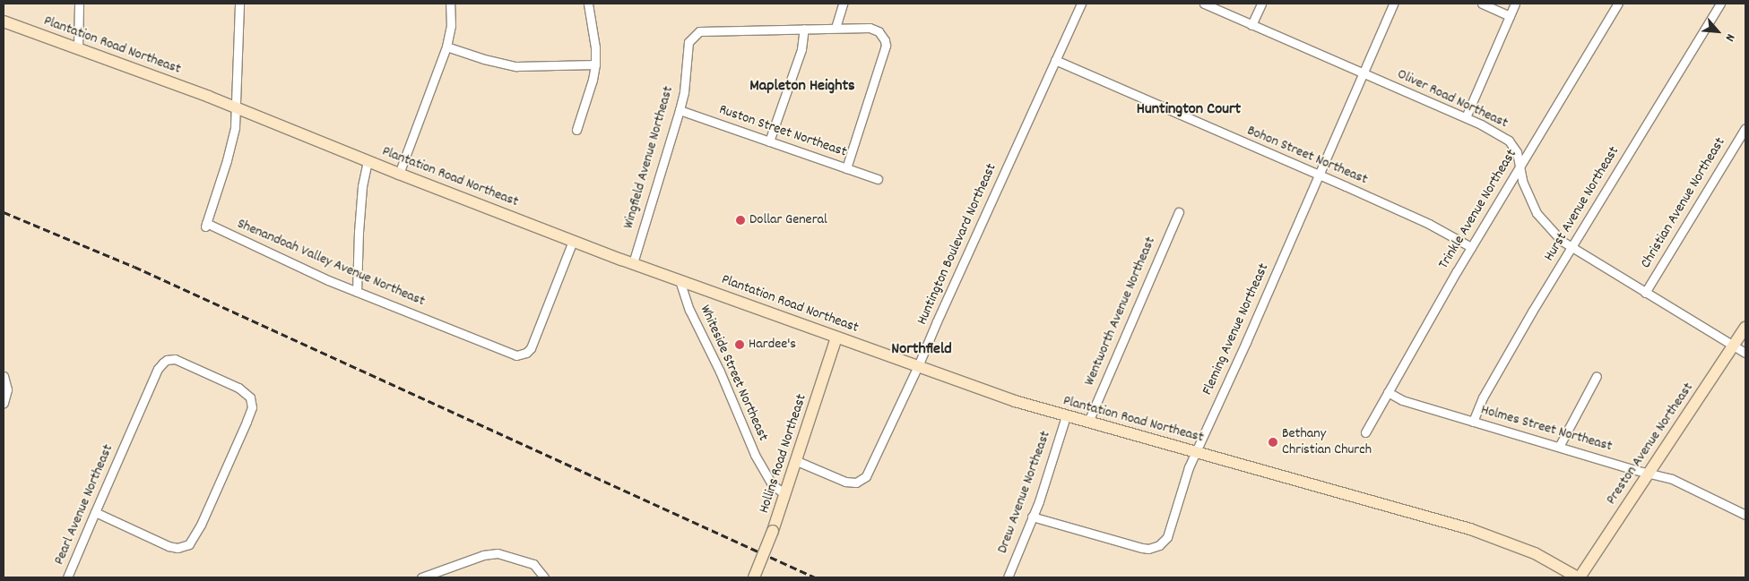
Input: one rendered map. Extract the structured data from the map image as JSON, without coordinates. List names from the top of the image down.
{
  "streets": {
    "main road": ["Plantation Road Northeast", "Preston Avenue Northeast", "Hollins Road Northeast"],
    "street": [
      "Oliver Road Northeast",
      "Ruston Street Northeast",
      "Bohon Street Northeast",
      "Wingfield Avenue Northeast",
      "Christian Avenue Northeast",
      "Hurst Avenue Northeast",
      "Trinkle Avenue Northeast",
      "Huntington Boulevard Northeast",
      "Shenandoah Valley Avenue Northeast",
      "Wentworth Avenue Northeast",
      "Fleming Avenue Northeast",
      "Whiteside Street Northeast",
      "Holmes Street Northeast",
      "Drew Avenue Northeast",
      "Pearl Avenue Northeast"
    ]
  },
  "crossings": [
    ["Plantation Road Northeast", "Wingfield Avenue Northeast"],
    ["Plantation Road Northeast", "Huntington Boulevard Northeast"],
    ["Plantation Road Northeast", "Shenandoah Valley Avenue Northeast"],
    ["Plantation Road Northeast", "Wentworth Avenue Northeast"],
    ["Plantation Road Northeast", "Fleming Avenue Northeast"],
    ["Plantation Road Northeast", "Whiteside Street Northeast"],
    ["Plantation Road Northeast", "Preston Avenue Northeast"],
    ["Plantation Road Northeast", "Hollins Road Northeast"],
    ["Plantation Road Northeast", "Drew Avenue Northeast"],
    ["Oliver Road Northeast", "Christian Avenue Northeast"],
    ["Oliver Road Northeast", "Hurst Avenue Northeast"],
    ["Oliver Road Northeast", "Trinkle Avenue Northeast"],
    ["Oliver Road Northeast", "Fleming Avenue Northeast"],
    ["Oliver Road Northeast", "Preston Avenue Northeast"],
    ["Ruston Street Northeast", "Wingfield Avenue Northeast"],
    ["Bohon Street Northeast", "Trinkle Avenue Northeast"],
    ["Bohon Street Northeast", "Huntington Boulevard Northeast"],
    ["Bohon Street Northeast", "Fleming Avenue Northeast"],
    ["Hurst Avenue Northeast", "Holmes Street Northeast"],
    ["Trinkle Avenue Northeast", "Holmes Street Northeast"],
    ["Huntington Boulevard Northeast", "Hollins Road Northeast"],
    ["Fleming Avenue Northeast", "Drew Avenue Northeast"],
    ["Whiteside Street Northeast", "Hollins Road Northeast"],
    ["Holmes Street Northeast", "Preston Avenue Northeast"]
  ],
  "districts": ["Mapleton Heights", "Huntington Court", "Northfield"],
  "places": ["Dollar General", "Hardee's", "Bethany Christian Church"],
  "north": "bottom right"
}
